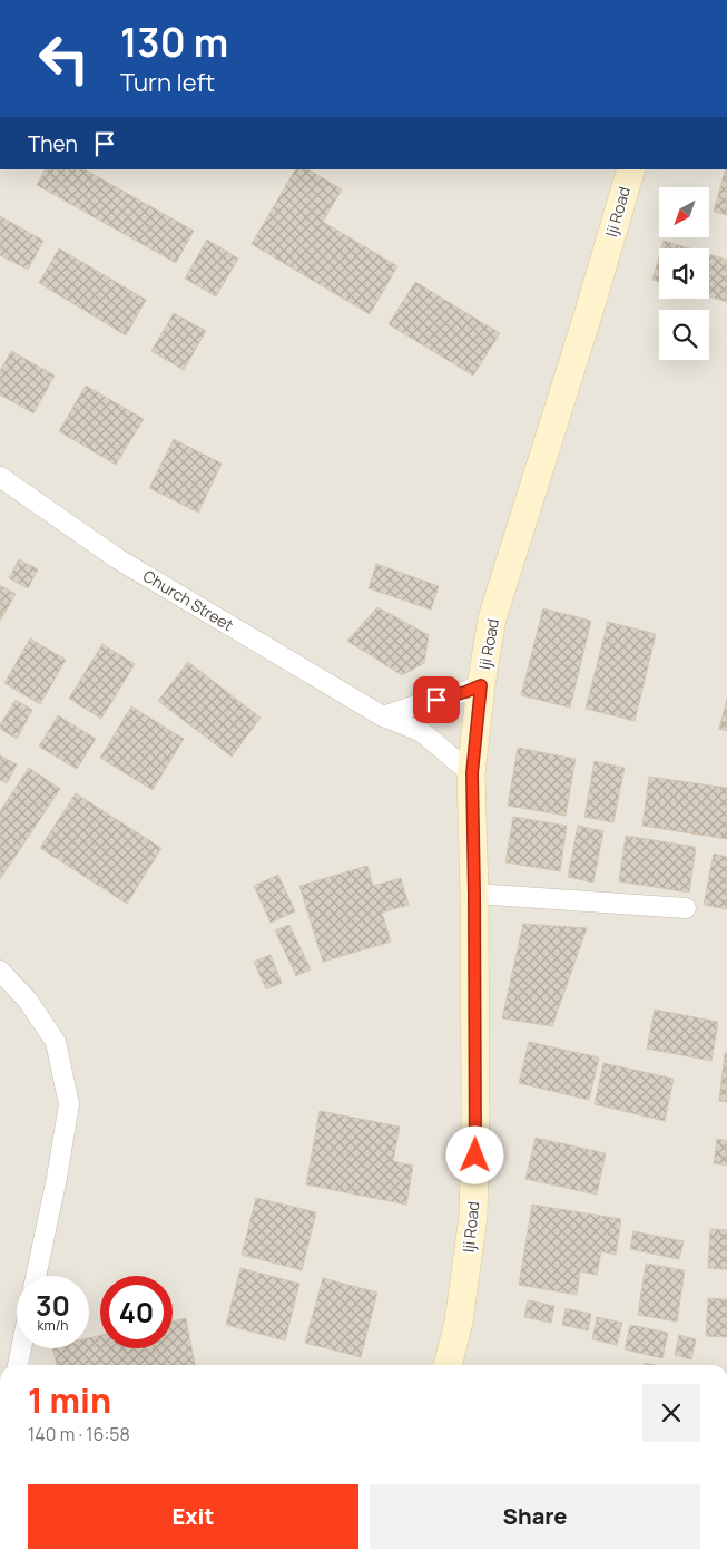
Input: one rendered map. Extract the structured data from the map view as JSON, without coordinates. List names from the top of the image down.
{
  "streets": {
    "street": ["Iji Road", "Church Street"]
  },
  "crossings": [
    ["Iji Road", "Church Street"]
  ],
  "north": "bottom left",
  "page": {
    "turn": ["130 m", "Turn left"],
    "then": "Then",
    "speed": "30 km/h",
    "limit": "40",
    "heading": ["1 min", "140 m · 16:58"],
    "buttons": ["Exit", "Share"]
  }
}
